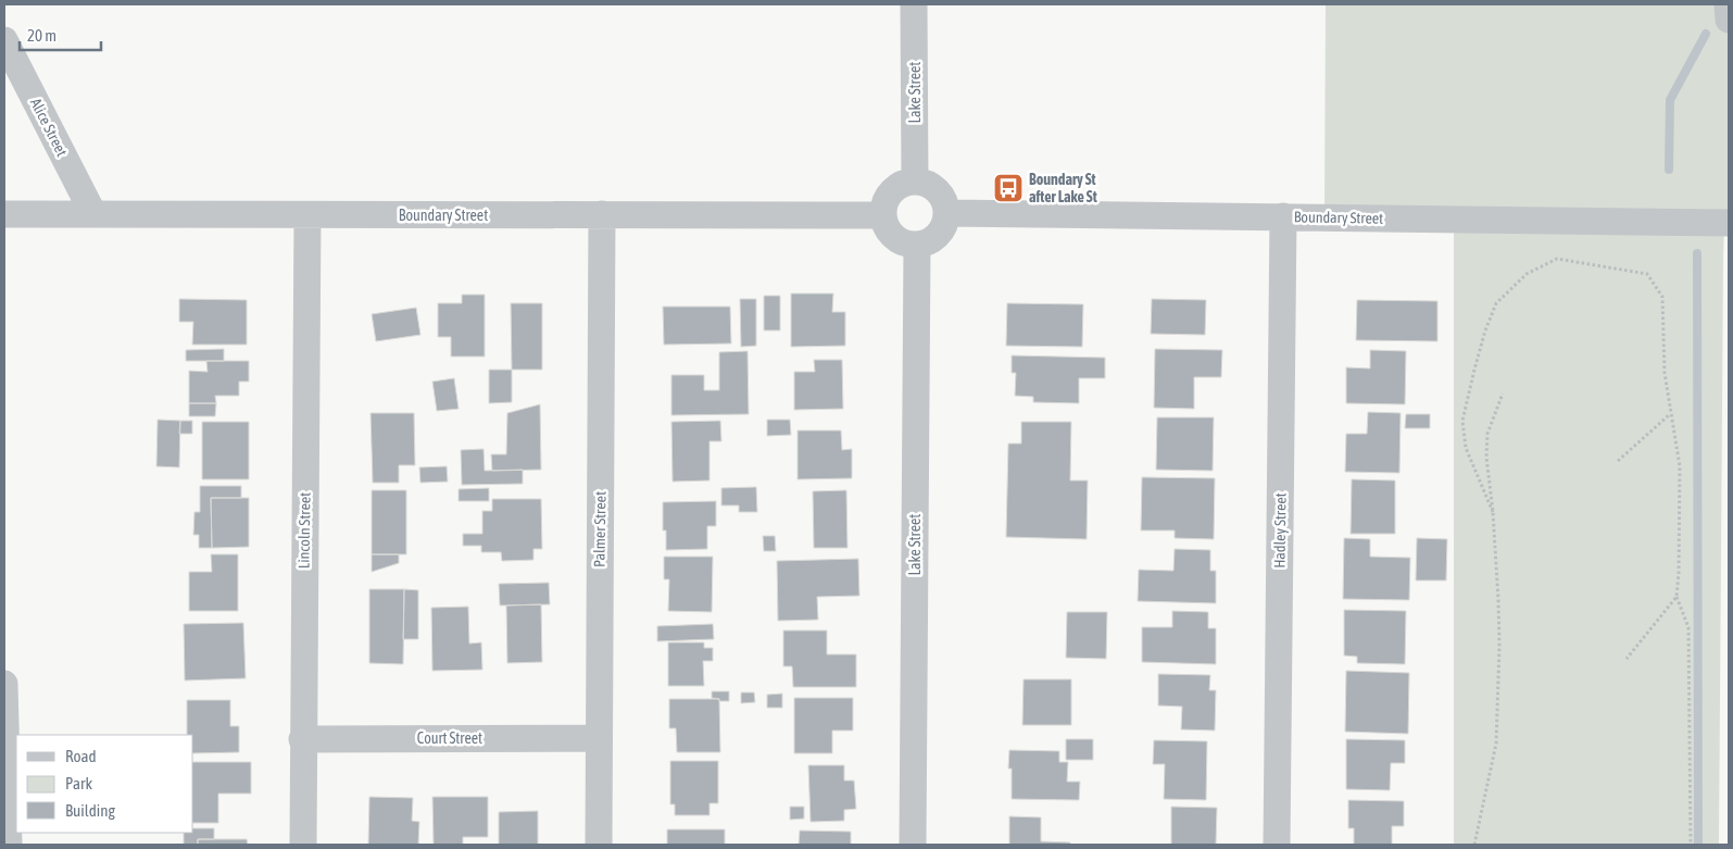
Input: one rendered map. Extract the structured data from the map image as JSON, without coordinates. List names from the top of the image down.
{
  "streets": {
    "street": [
      "Lake Street",
      "Alice Street",
      "Boundary Street",
      "Palmer Street",
      "Lincoln Street",
      "Hadley Street",
      "Court Street"
    ]
  },
  "crossings": [
    ["Lake Street", "Boundary Street"],
    ["Alice Street", "Boundary Street"],
    ["Boundary Street", "Palmer Street"],
    ["Boundary Street", "Lincoln Street"],
    ["Boundary Street", "Hadley Street"],
    ["Palmer Street", "Court Street"],
    ["Lincoln Street", "Court Street"]
  ],
  "places": {
    "bus stop": ["Boundary St after Lake St"]
  },
  "legend": ["Road", "Park", "Building"],
  "scale_bar": "20 m"
}
